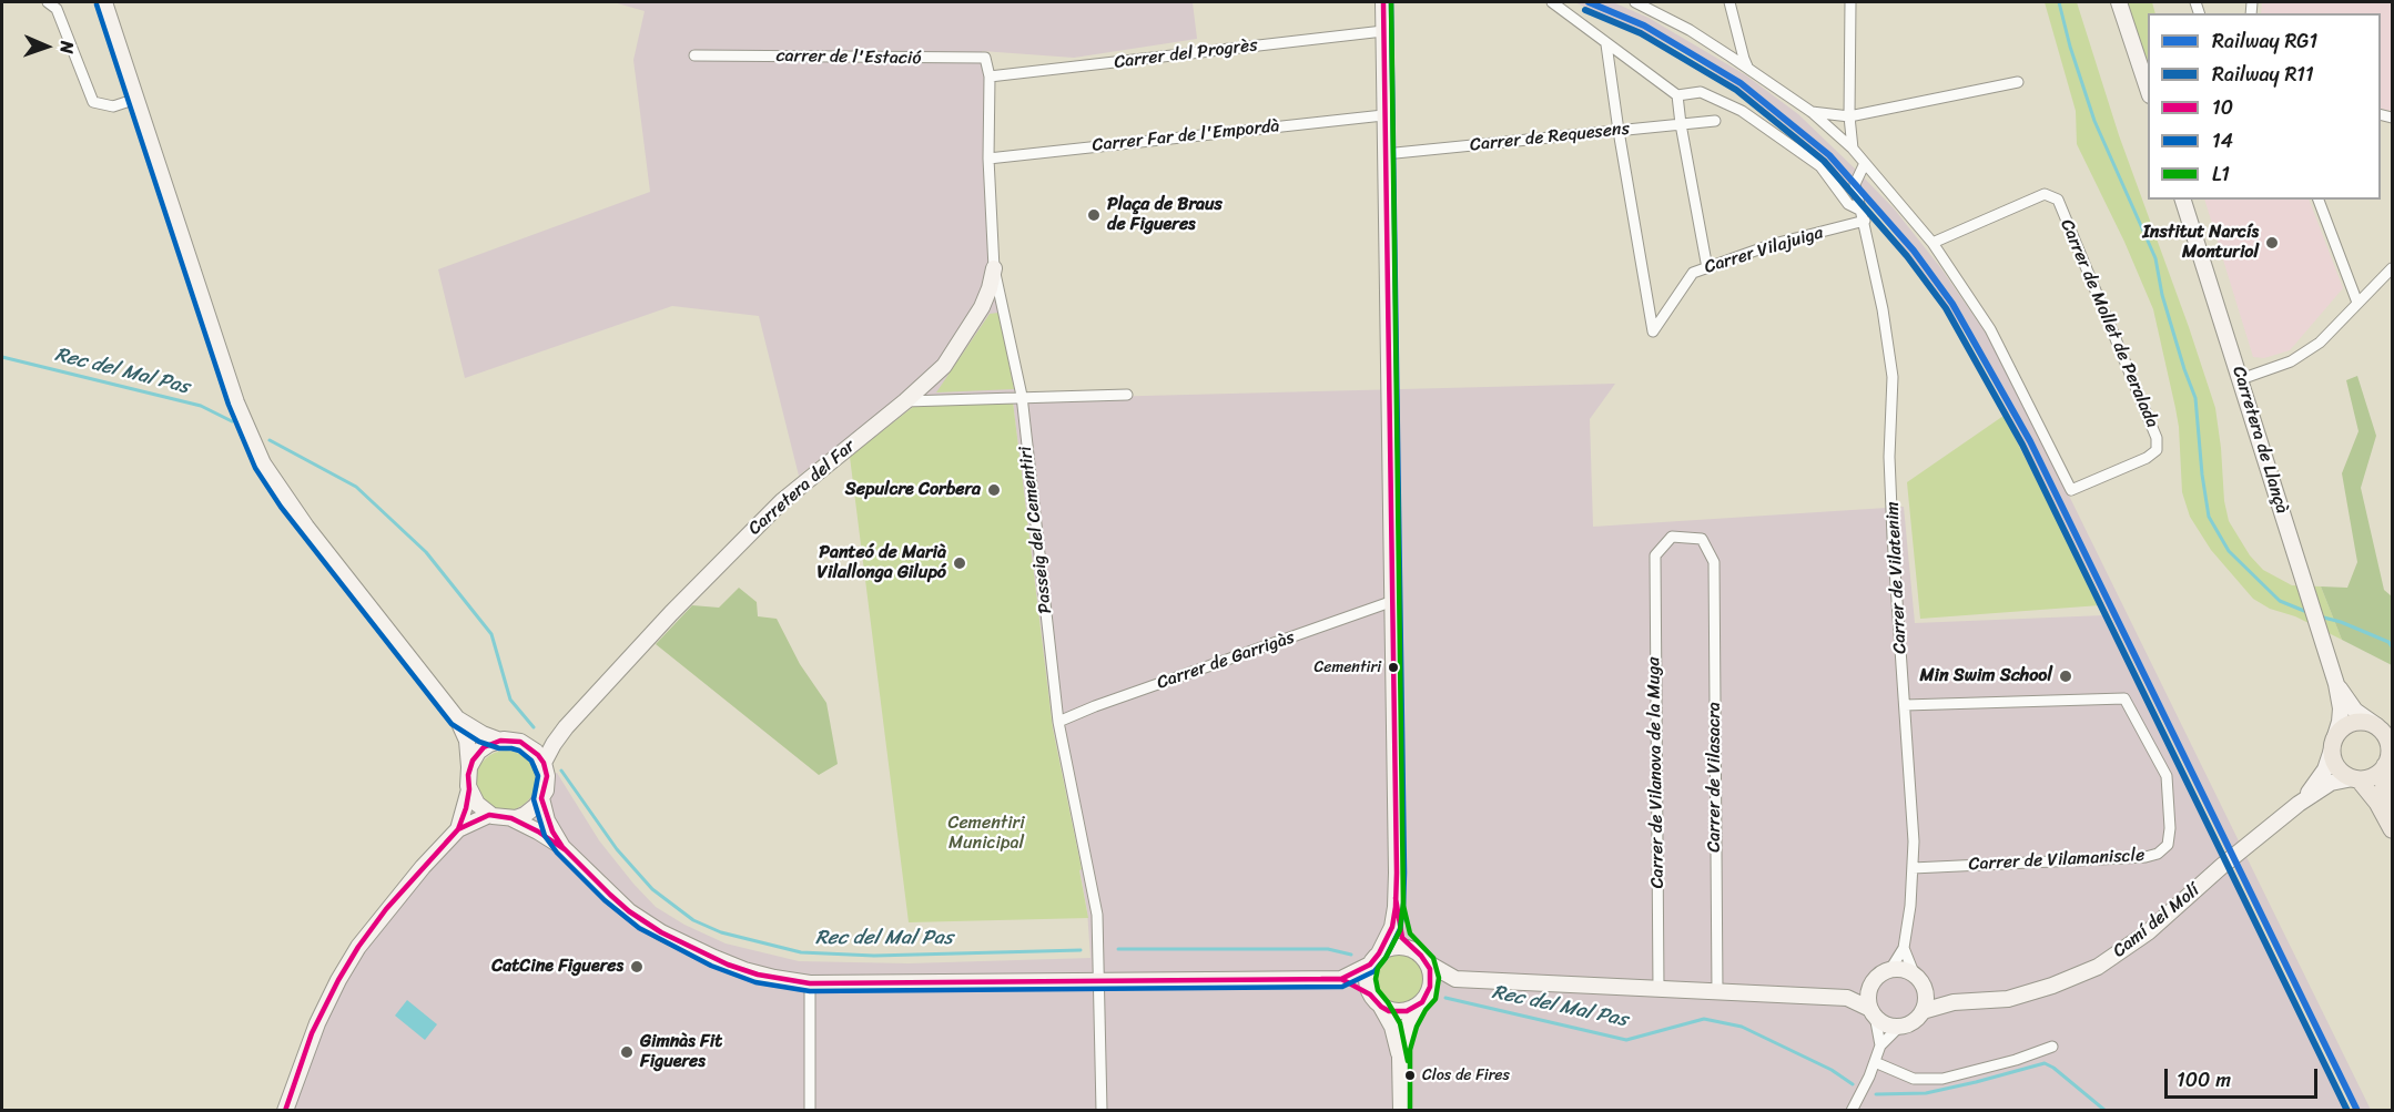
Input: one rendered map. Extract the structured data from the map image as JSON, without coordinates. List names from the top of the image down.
{
  "streets": {
    "main road": ["Carretera de Llançà", "Carretera del Far", "Camí del Molí"],
    "street": [
      "Carrer del Progrès",
      "carrer de l'Estació",
      "Carrer Far de l'Empordà",
      "Carrer de Requesens",
      "Carrer Vilajuiga",
      "Carrer de Mollet de Peralada",
      "Passeig del Cementiri",
      "Carrer de Vilatenim",
      "Carrer de Garrigàs",
      "Carrer de Vilanova de la Muga",
      "Carrer de Vilasacra",
      "Carrer de Vilamaniscle"
    ]
  },
  "crossings": [
    ["Carrer del Progrès", "carrer de l'Estació"],
    ["Carrer del Progrès", "Passeig del Cementiri"],
    ["carrer de l'Estació", "Passeig del Cementiri"],
    ["Carrer Far de l'Empordà", "Passeig del Cementiri"],
    ["Carrer de Requesens", "Carrer Vilajuiga"],
    ["Carrer Vilajuiga", "Carrer de Vilatenim"],
    ["Carretera de Llançà", "Camí del Molí"],
    ["Carretera del Far", "Passeig del Cementiri"],
    ["Passeig del Cementiri", "Carrer de Garrigàs"],
    ["Carrer de Vilatenim", "Carrer de Vilamaniscle"],
    ["Carrer de Vilatenim", "Camí del Molí"],
    ["Carrer de Vilanova de la Muga", "Carrer de Vilasacra"]
  ],
  "water": ["Rec del Mal Pas"],
  "parks": ["Cementiri Municipal"],
  "places": [
    "Plaça de Braus de Figueres",
    "Institut Narcís Monturiol",
    "Sepulcre Corbera",
    "Panteó de Marià Vilallonga Gilupó",
    "Cementiri",
    "Min Swim School",
    "CatCine Figueres",
    "Gimnàs Fit Figueres",
    "Clos de Fires"
  ],
  "lines": [
    "rail line RG1",
    "transit line 10",
    "transit line 14",
    "transit line L1",
    "rail line R11"
  ],
  "legend": [
    "Railway RG1",
    "Railway R11",
    "10",
    "14",
    "L1"
  ],
  "scale_bar": "100 m",
  "north": "right"
}
